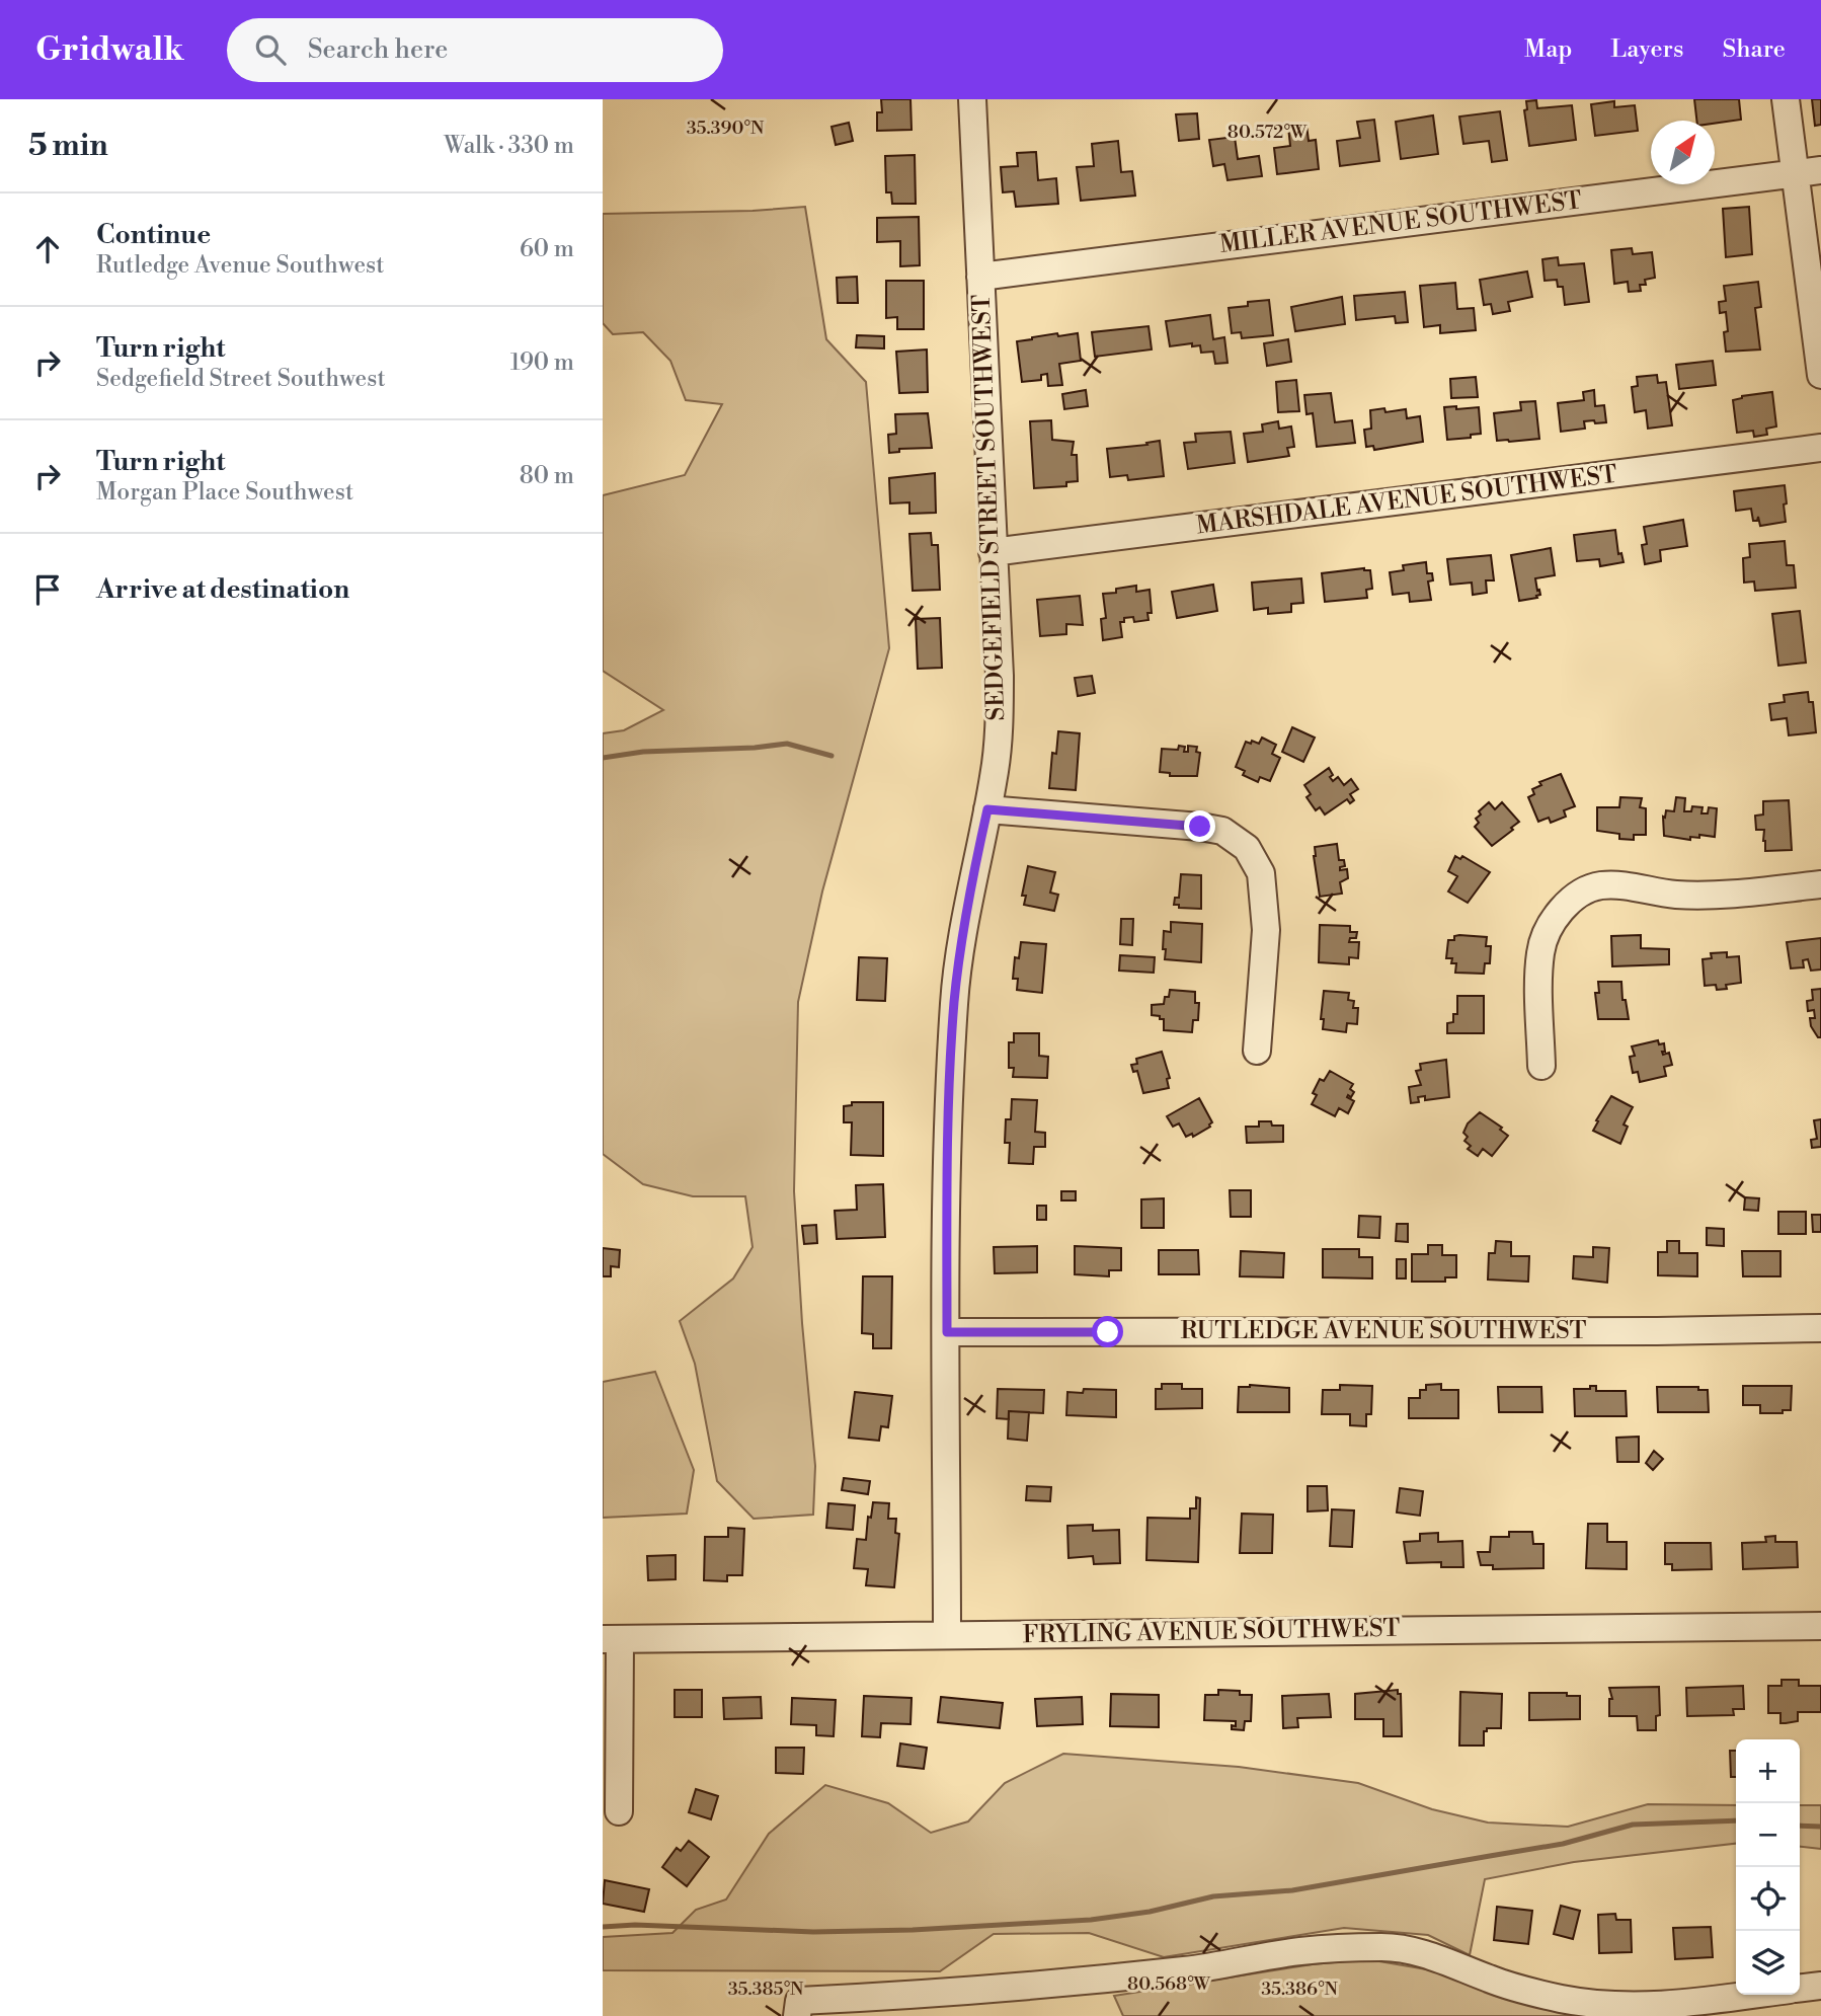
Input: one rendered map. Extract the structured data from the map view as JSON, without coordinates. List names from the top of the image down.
{
  "streets": {
    "street": [
      "MILLER AVENUE SOUTHWEST",
      "MARSHDALE AVENUE SOUTHWEST",
      "SEDGEFIELD STREET SOUTHWEST",
      "RUTLEDGE AVENUE SOUTHWEST",
      "FRYLING AVENUE SOUTHWEST"
    ]
  },
  "crossings": [
    ["MILLER AVENUE SOUTHWEST", "SEDGEFIELD STREET SOUTHWEST"],
    ["MARSHDALE AVENUE SOUTHWEST", "SEDGEFIELD STREET SOUTHWEST"],
    ["SEDGEFIELD STREET SOUTHWEST", "RUTLEDGE AVENUE SOUTHWEST"],
    ["SEDGEFIELD STREET SOUTHWEST", "FRYLING AVENUE SOUTHWEST"]
  ],
  "north": "top right",
  "page": {
    "header": "Gridwalk",
    "search": "Search here",
    "nav": ["Map", "Layers", "Share"],
    "heading": ["5 min", "Walk · 330 m"],
    "list": [
      ["Continue", "Rutledge Avenue Southwest", "60 m"],
      ["Turn right", "Sedgefield Street Southwest", "190 m"],
      ["Turn right", "Morgan Place Southwest", "80 m"],
      "Arrive at destination"
    ],
    "map_buttons": ["+", "−"]
  },
  "coordinates": [
    "35.390°N",
    "80.572°W",
    "80.568°W",
    "35.385°N",
    "35.386°N"
  ]
}
